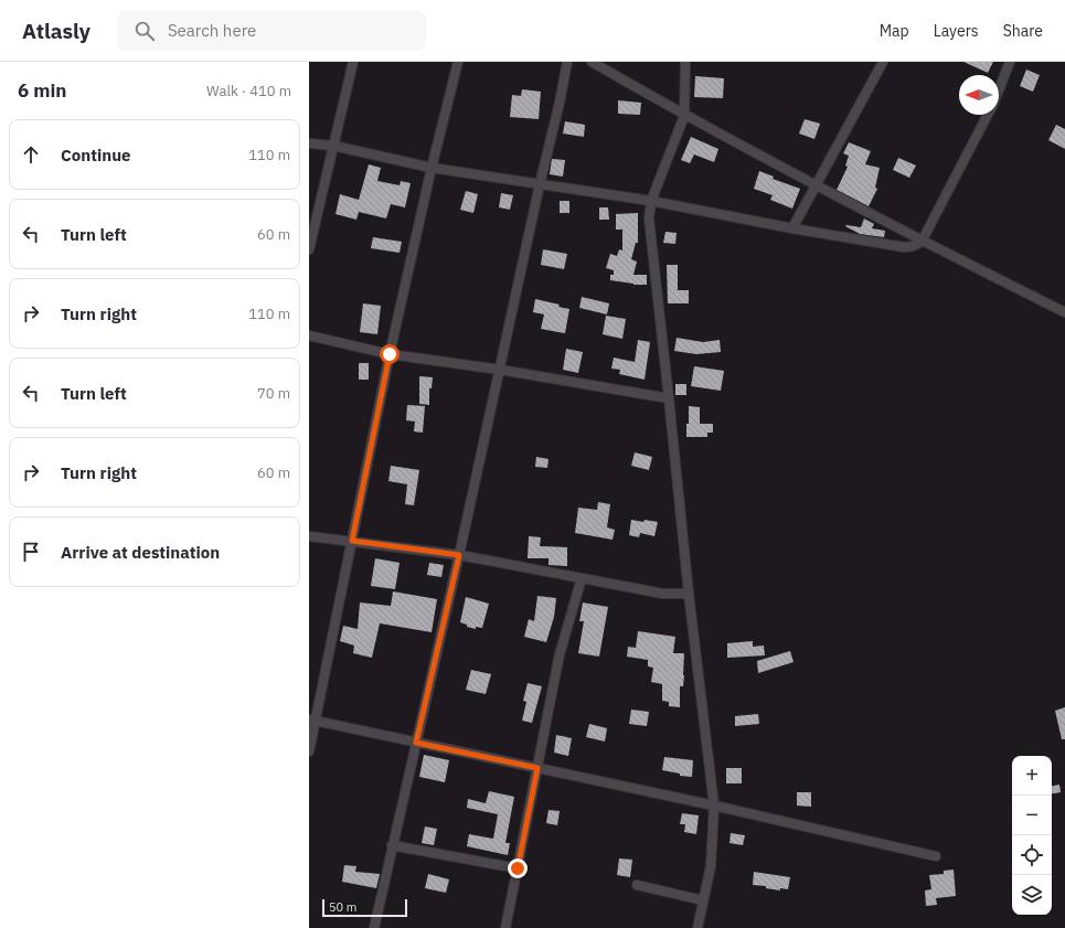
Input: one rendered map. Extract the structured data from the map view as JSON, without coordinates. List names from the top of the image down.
{
  "scale_bar": "50 m",
  "north": "left",
  "page": {
    "header": "Atlasly",
    "search": "Search here",
    "nav": ["Map", "Layers", "Share"],
    "heading": ["6 min", "Walk · 410 m"],
    "list": [
      ["Continue", "110 m"],
      ["Turn left", "60 m"],
      ["Turn right", "110 m"],
      ["Turn left", "70 m"],
      ["Turn right", "60 m"],
      "Arrive at destination"
    ],
    "map_buttons": ["+", "−"],
    "scale": "50 m"
  }
}
